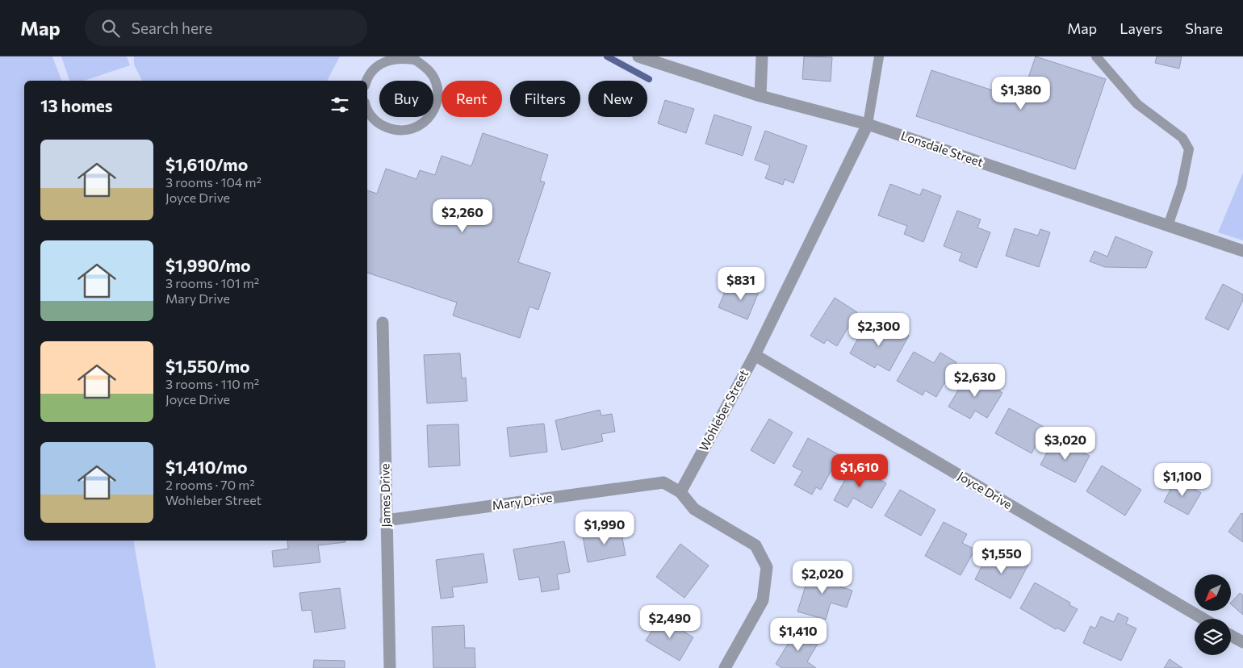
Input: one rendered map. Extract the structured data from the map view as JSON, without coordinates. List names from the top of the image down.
{
  "streets": {
    "street": [
      "Lonsdale Street",
      "Wohleber Street",
      "Joyce Drive",
      "James Drive",
      "Mary Drive"
    ]
  },
  "crossings": [
    ["Lonsdale Street", "Wohleber Street"],
    ["Wohleber Street", "Joyce Drive"],
    ["Wohleber Street", "Mary Drive"],
    ["James Drive", "Mary Drive"]
  ],
  "north": "bottom left",
  "page": {
    "header": "Map",
    "search": "Search here",
    "nav": ["Map", "Layers", "Share"],
    "price": [
      "$1,380",
      "$2,260",
      "$831",
      "$2,300",
      "$2,630",
      "$3,020",
      "$1,610",
      "$1,100",
      "$1,990",
      "$1,550",
      "$2,020",
      "$2,490",
      "$1,410"
    ],
    "chip": [
      "Buy",
      "Rent",
      "Filters",
      "New"
    ],
    "heading": "13 homes",
    "list": [
      {
        "name": "$1,610/mo",
        "note": "3 rooms · 104 m² · Joyce Drive"
      },
      {
        "name": "$1,990/mo",
        "note": "3 rooms · 101 m² · Mary Drive"
      },
      {
        "name": "$1,550/mo",
        "note": "3 rooms · 110 m² · Joyce Drive"
      },
      {
        "name": "$1,410/mo",
        "note": "2 rooms · 70 m² · Wohleber Street"
      }
    ]
  }
}
